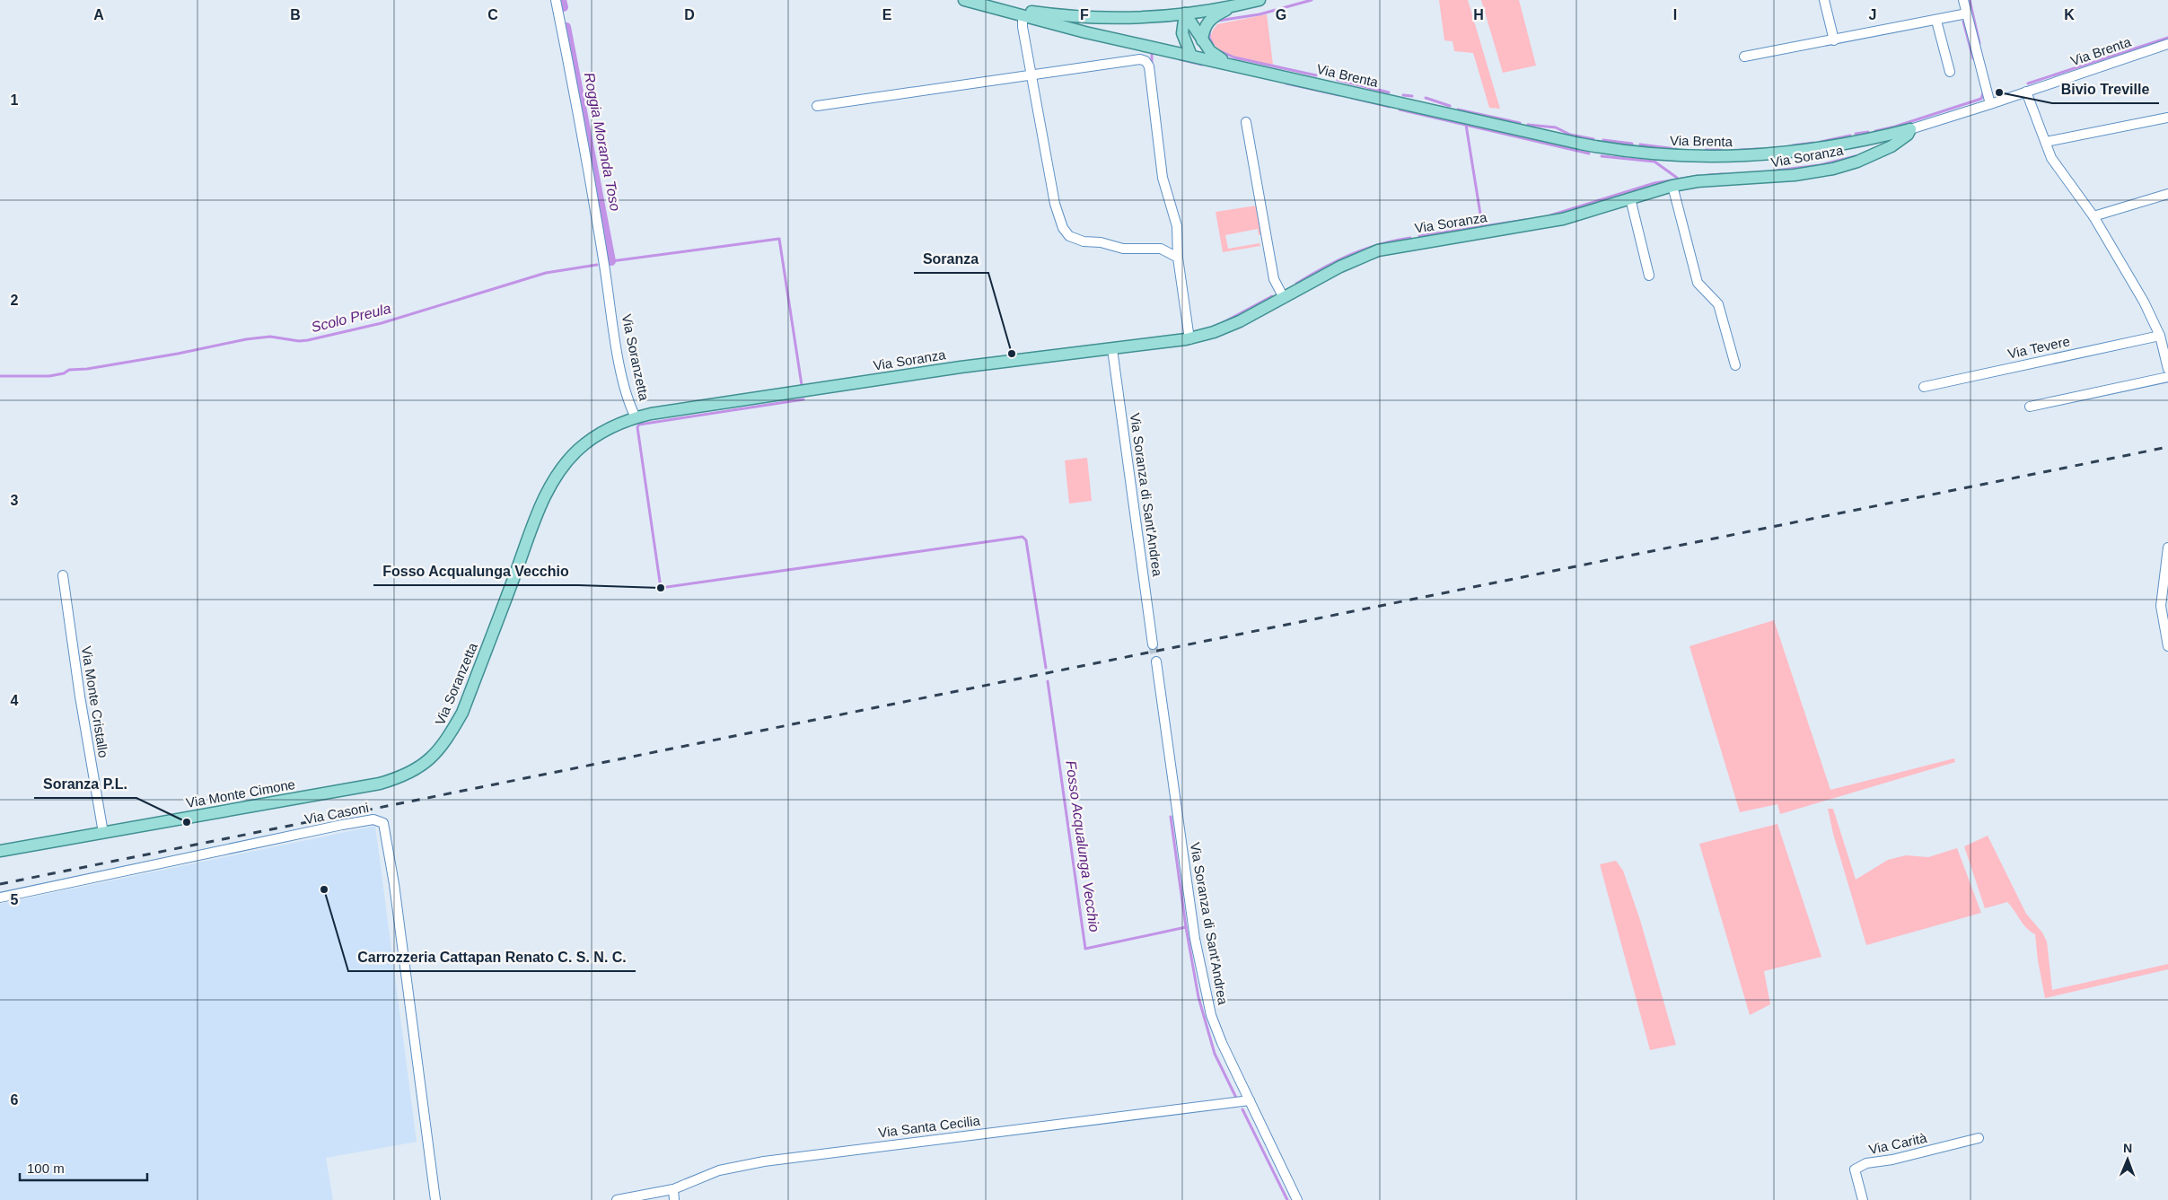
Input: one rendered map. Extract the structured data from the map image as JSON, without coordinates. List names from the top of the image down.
{
  "streets": {
    "main road": [
      "Via Brenta",
      "Via Soranza",
      "Via Soranzetta",
      "Via Monte Cimone"
    ],
    "street": [
      "Via Tevere",
      "Via Soranza di Sant'Andrea",
      "Via Monte Cristallo",
      "Via Casoni",
      "Via Santa Cecilia",
      "Via Carità"
    ]
  },
  "crossings": [
    ["Via Brenta", "Via Soranza"],
    ["Via Soranza", "Via Soranzetta"],
    ["Via Soranza", "Via Soranza di Sant'Andrea"],
    ["Via Soranzetta", "Via Monte Cimone"],
    ["Via Soranza di Sant'Andrea", "Via Santa Cecilia"],
    ["Via Monte Cristallo", "Via Monte Cimone"]
  ],
  "water": ["Roggia Moranda Toso", "Scolo Preula", "Fosso Acqualunga Vecchio"],
  "places": [
    "Bivio Treville",
    "Soranza",
    "Fosso Acqualunga Vecchio",
    "Soranza P.L.",
    "Carrozzeria Cattapan Renato C. S. N. C."
  ],
  "scale_bar": "100 m",
  "north": "top",
  "grid": {
    "columns": [
      "A",
      "B",
      "C",
      "D",
      "E",
      "F",
      "G",
      "H",
      "I",
      "J",
      "K"
    ],
    "rows": [
      "1",
      "2",
      "3",
      "4",
      "5",
      "6"
    ]
  }
}
